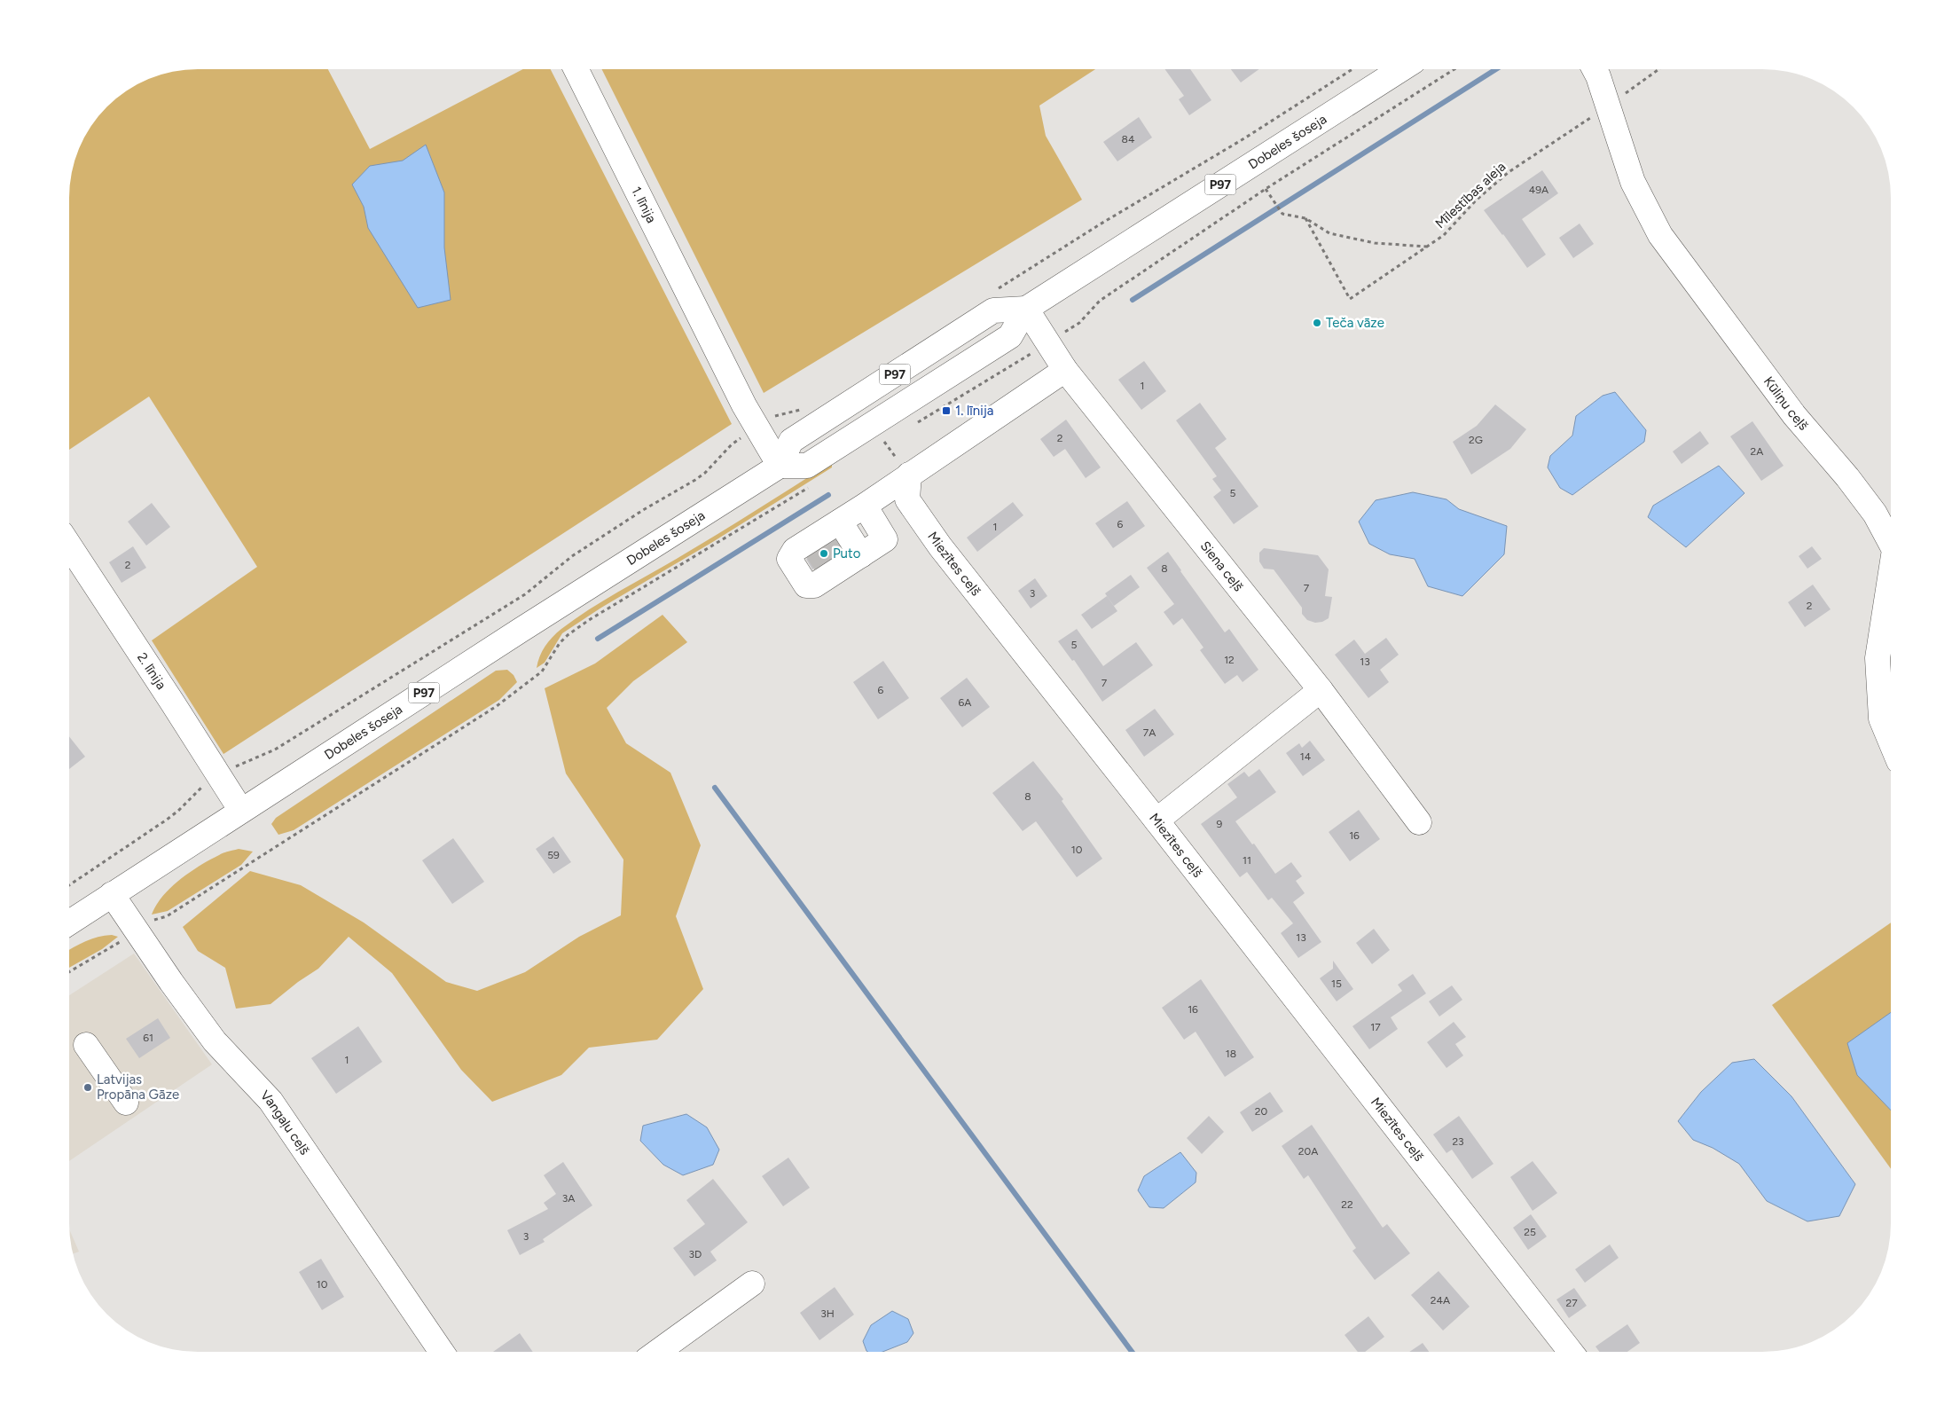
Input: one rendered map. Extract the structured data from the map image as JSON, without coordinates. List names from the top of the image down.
{
  "streets": {
    "street": [
      "Dobeles šoseja",
      "P97",
      "1. līnija",
      "Kūliņu ceļš",
      "Miezītes ceļš",
      "Siena ceļš",
      "2. līnija",
      "Vangaļu ceļš"
    ],
    "path": ["Mīlestības aleja"]
  },
  "crossings": [
    ["Dobeles šoseja", "1. līnija"],
    ["Dobeles šoseja", "Siena ceļš"],
    ["Dobeles šoseja", "2. līnija"],
    ["Dobeles šoseja", "Vangaļu ceļš"],
    ["Mīlestības aleja", "Kūliņu ceļš"]
  ],
  "places": {
    "other": ["Teča vāze", "Puto", "Latvijas Propāna Gāze"],
    "transit": ["1. līnija"]
  },
  "house_numbers": [
    "84",
    "49A",
    "1",
    "2",
    "2G",
    "2A",
    "5",
    "6",
    "1",
    "2",
    "8",
    "7",
    "3",
    "2",
    "5",
    "12",
    "13",
    "7",
    "6",
    "6A",
    "7A",
    "14",
    "8",
    "9",
    "16",
    "10",
    "59",
    "11",
    "13",
    "15",
    "16",
    "17",
    "61",
    "18",
    "1",
    "20",
    "23",
    "20A",
    "3A",
    "22",
    "25",
    "3",
    "3D",
    "10",
    "24A",
    "27",
    "3H"
  ]
}
